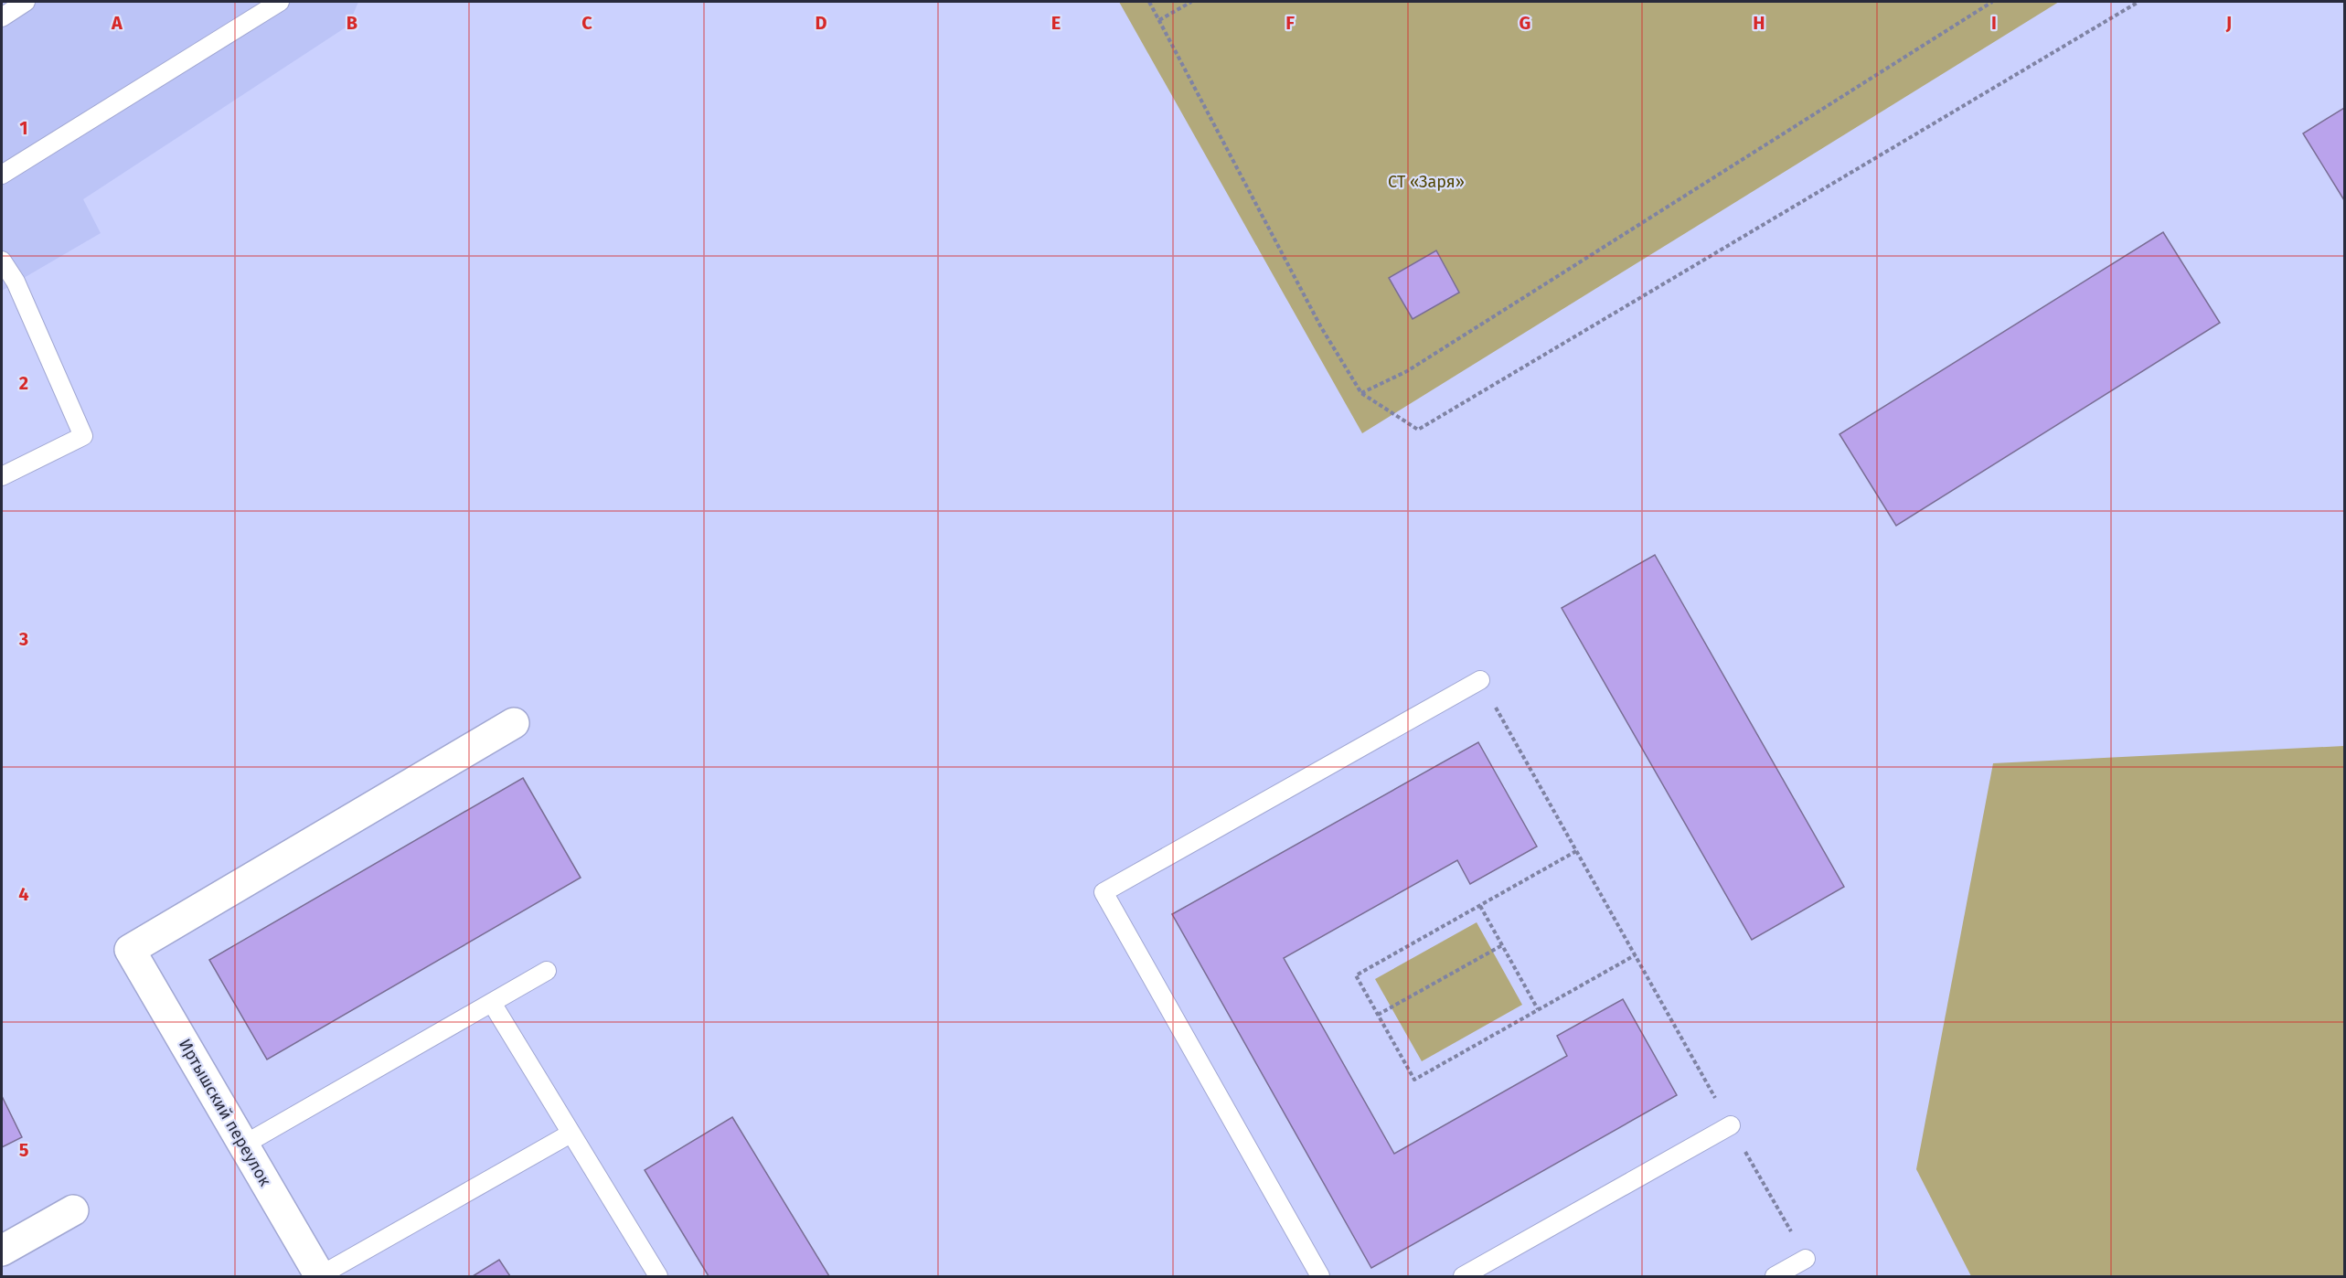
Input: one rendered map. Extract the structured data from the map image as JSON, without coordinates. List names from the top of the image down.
{
  "streets": {
    "street": ["Иртышский переулок"]
  },
  "parks": ["СТ «Заря»"],
  "grid": {
    "columns": [
      "A",
      "B",
      "C",
      "D",
      "E",
      "F",
      "G",
      "H",
      "I",
      "J"
    ],
    "rows": [
      "1",
      "2",
      "3",
      "4",
      "5"
    ]
  }
}
